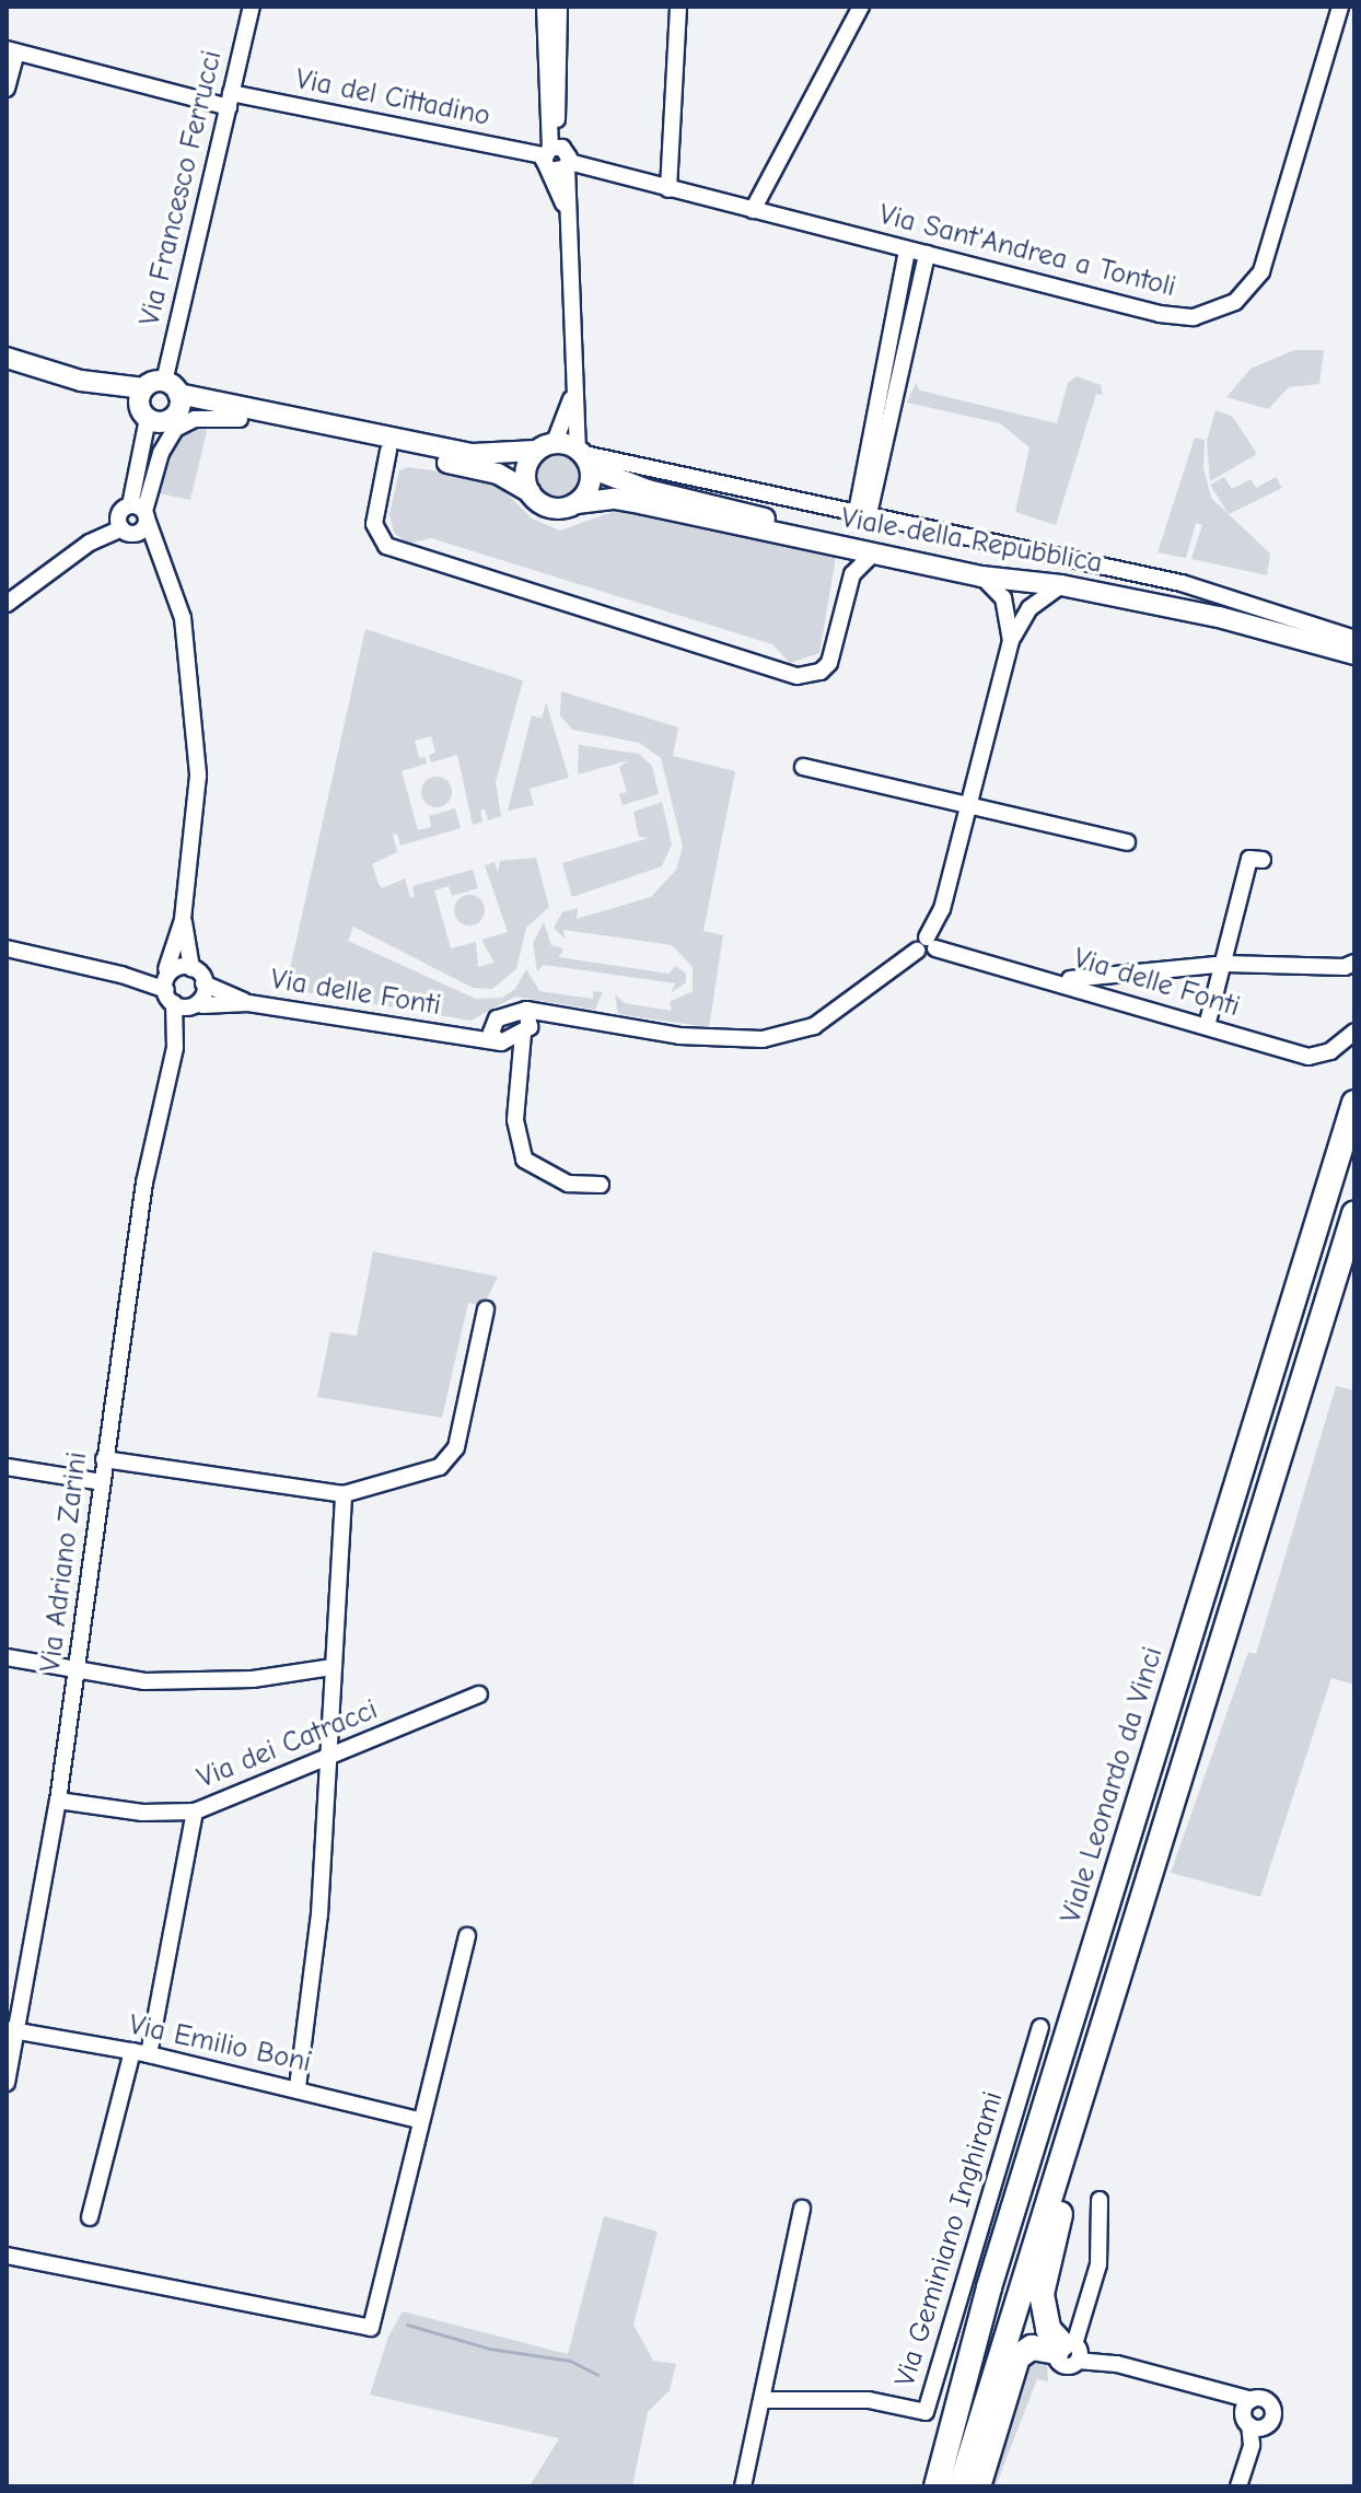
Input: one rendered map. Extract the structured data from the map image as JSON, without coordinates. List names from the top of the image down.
{
  "streets": {
    "highway": ["Viale Leonardo da Vinci"],
    "main road": ["Viale della Repubblica"],
    "street": [
      "Via del Cittadino",
      "Via Francesco Ferrucci",
      "Via Sant'Andrea a Tontoli",
      "Via delle Fonti",
      "Via Adriano Zarini",
      "Via dei Catracci",
      "Via Emilio Boni",
      "Via Geminiano Inghirami"
    ]
  },
  "crossings": [
    ["Via del Cittadino", "Via Francesco Ferrucci"],
    ["Via del Cittadino", "Via Sant'Andrea a Tontoli"],
    ["Via Francesco Ferrucci", "Viale della Repubblica"],
    ["Via Adriano Zarini", "Via dei Catracci"],
    ["Via Adriano Zarini", "Via Emilio Boni"]
  ]
}
